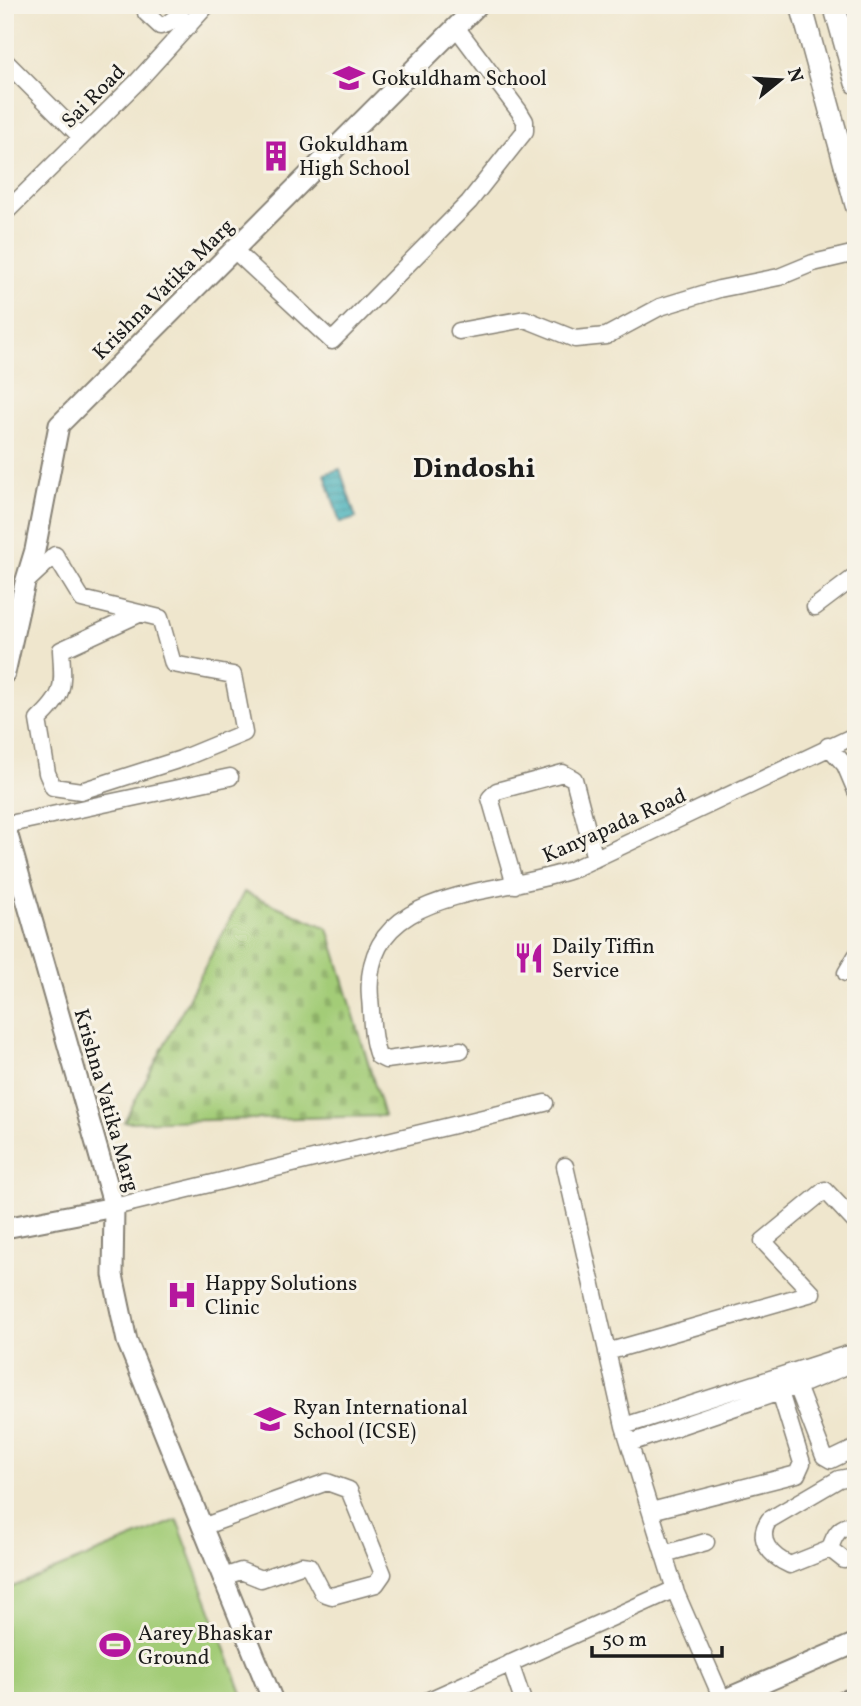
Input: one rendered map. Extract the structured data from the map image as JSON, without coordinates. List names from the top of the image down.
{
  "streets": {
    "street": ["Sai Road", "Krishna Vatika Marg", "Kanyapada Road"]
  },
  "districts": ["Dindoshi"],
  "places": {
    "school or university": ["Gokuldham School", "Ryan International School (ICSE)"],
    "building": ["Gokuldham High School"],
    "restaurant": ["Daily Tiffin Service"],
    "hospital": ["Happy Solutions Clinic"],
    "sports": ["Aarey Bhaskar Ground"]
  },
  "scale_bar": "50 m",
  "north": "right"
}
